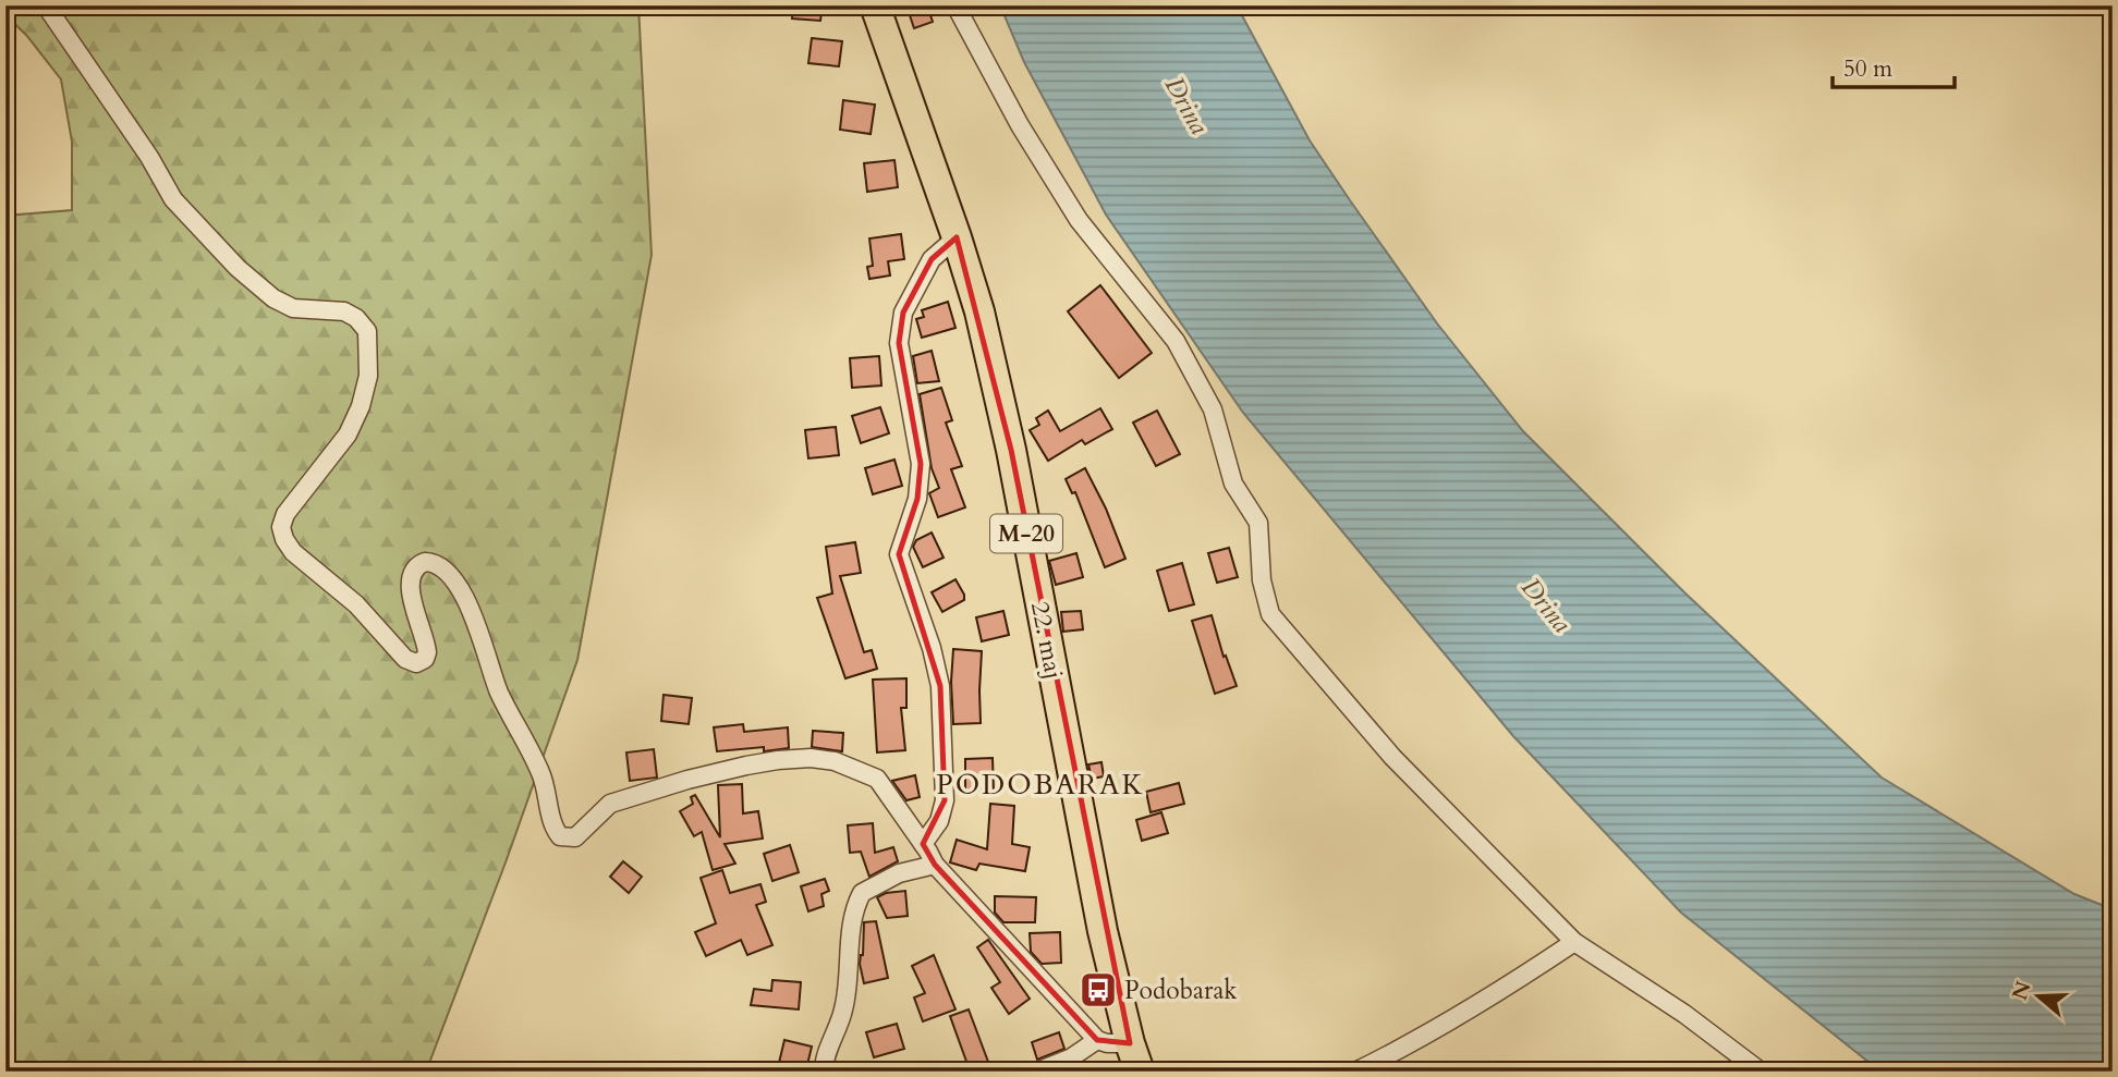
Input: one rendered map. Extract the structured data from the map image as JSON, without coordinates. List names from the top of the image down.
{
  "streets": {
    "main road": ["M-20", "22. maj"]
  },
  "districts": ["PODOBARAK"],
  "water": ["Drina"],
  "places": {
    "bus stop": ["Podobarak"]
  },
  "scale_bar": "50 m",
  "north": "left"
}
